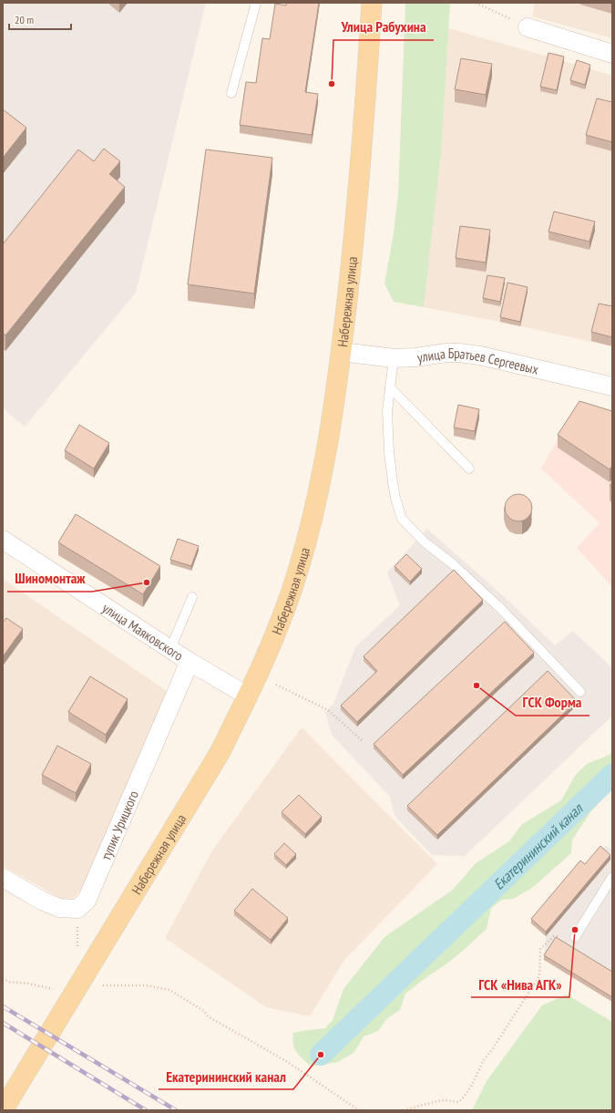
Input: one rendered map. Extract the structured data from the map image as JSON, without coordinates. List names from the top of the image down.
{
  "streets": {
    "main road": ["Набережная улица"],
    "street": ["улица Братьев Сергеевых", "улица Маяковского", "тупик Урицкого"]
  },
  "crossings": [
    ["Набережная улица", "улица Братьев Сергеевых"],
    ["Набережная улица", "улица Маяковского"],
    ["улица Маяковского", "тупик Урицкого"]
  ],
  "water": ["Екатерининский канал"],
  "places": [
    "Улица Рабухина",
    "Шиномонтаж",
    "ГСК Форма",
    "ГСК «Нива АГК»",
    "Екатерининский канал"
  ],
  "scale_bar": "20 m"
}
